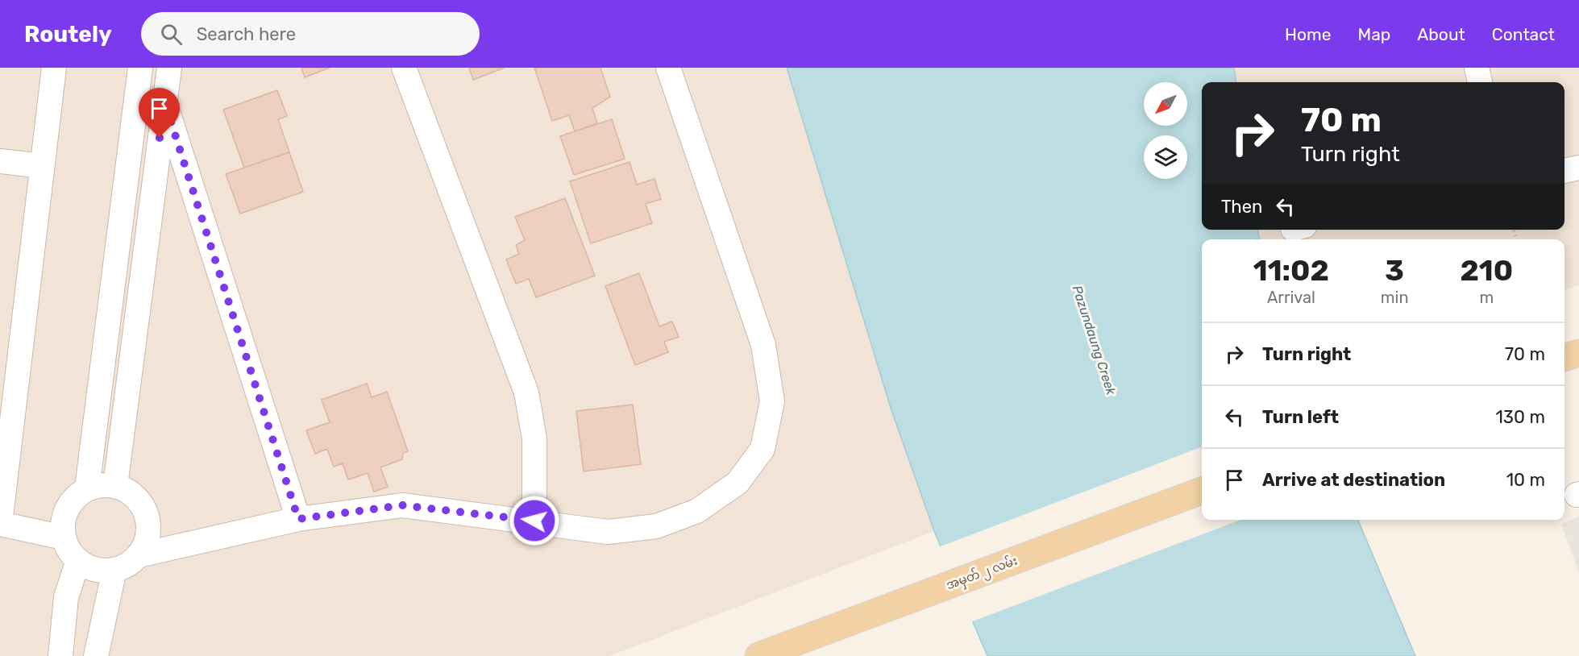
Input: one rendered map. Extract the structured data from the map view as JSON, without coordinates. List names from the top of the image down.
{
  "streets": {
    "main road": ["အမှတ် ၂ လမ်း"]
  },
  "water": ["Pazundaung Creek"],
  "north": "bottom left",
  "page": {
    "header": "Routely",
    "search": "Search here",
    "nav": [
      "Home",
      "Map",
      "About",
      "Contact"
    ],
    "turn": ["70 m", "Turn right"],
    "then": "Then",
    "eta": [
      "11:02",
      "Arrival",
      "3",
      "min",
      "210",
      "m"
    ],
    "list": [
      {
        "name": "Turn right",
        "value": "70 m"
      },
      {
        "name": "Turn left",
        "value": "130 m"
      },
      {
        "name": "Arrive at destination",
        "value": "10 m"
      }
    ]
  }
}
